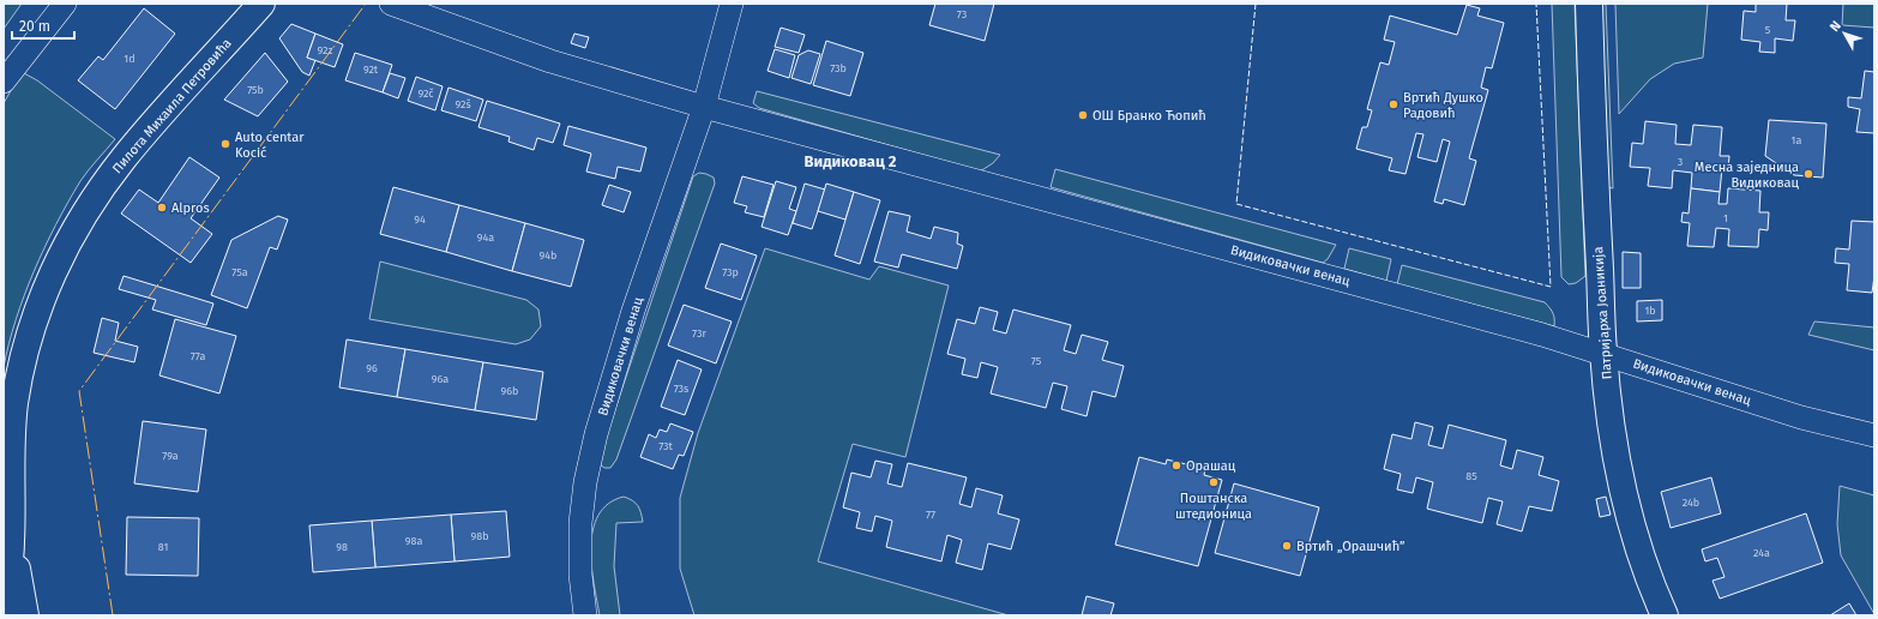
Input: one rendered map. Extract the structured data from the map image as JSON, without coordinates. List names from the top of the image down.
{
  "streets": {
    "main road": ["Пилота Михаила Петровића", "Патријарха Јоаникија"],
    "street": ["Видиковачки венац"]
  },
  "crossings": [
    ["Видиковачки венац", "Патријарха Јоаникија"]
  ],
  "districts": ["Видиковац 2"],
  "places": [
    "Вртић Душко Радовић",
    "ОШ Бранко Ћопић",
    "Auto centar Kocić",
    "Месна заједница Видиковац",
    "Alpros",
    "Орашац",
    "Поштанска штедионица",
    "Вртић „Орашчић”"
  ],
  "house_numbers": [
    "73",
    "5",
    "92z",
    "1d",
    "73b",
    "92t",
    "75b",
    "92č",
    "92š",
    "1a",
    "3",
    "1",
    "94",
    "94a",
    "94b",
    "75a",
    "73p",
    "1b",
    "73r",
    "77a",
    "75",
    "96",
    "96a",
    "73s",
    "96b",
    "73t",
    "79a",
    "85",
    "24b",
    "77",
    "98b",
    "98a",
    "81",
    "98",
    "24a"
  ],
  "scale_bar": "20 m",
  "north": "top left"
}
